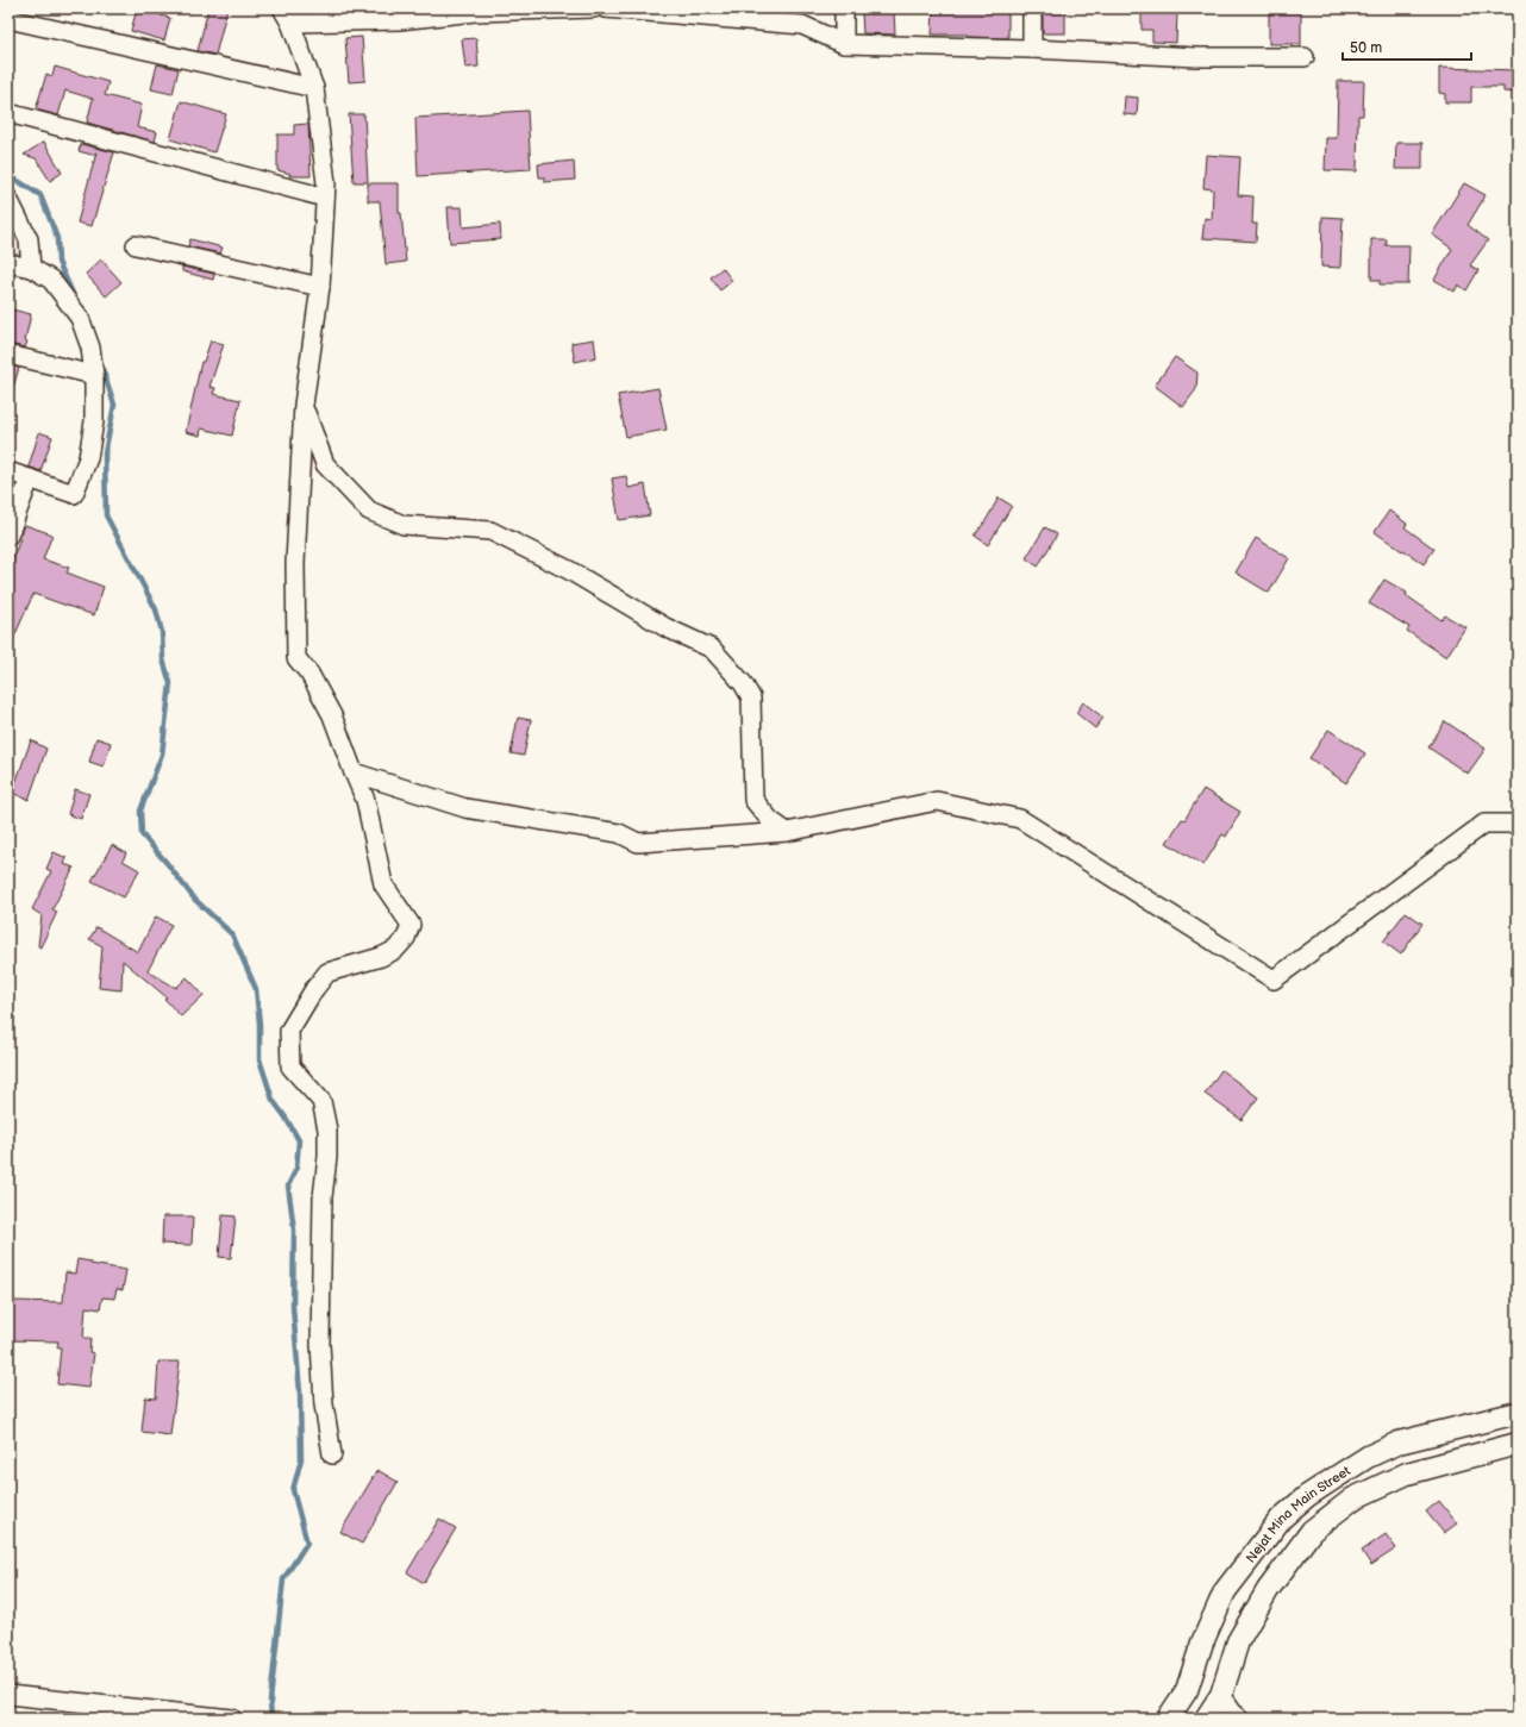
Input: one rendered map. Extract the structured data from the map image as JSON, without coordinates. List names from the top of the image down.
{
  "streets": {
    "street": ["Nejat Mina Main Street"]
  },
  "scale_bar": "50 m"
}
